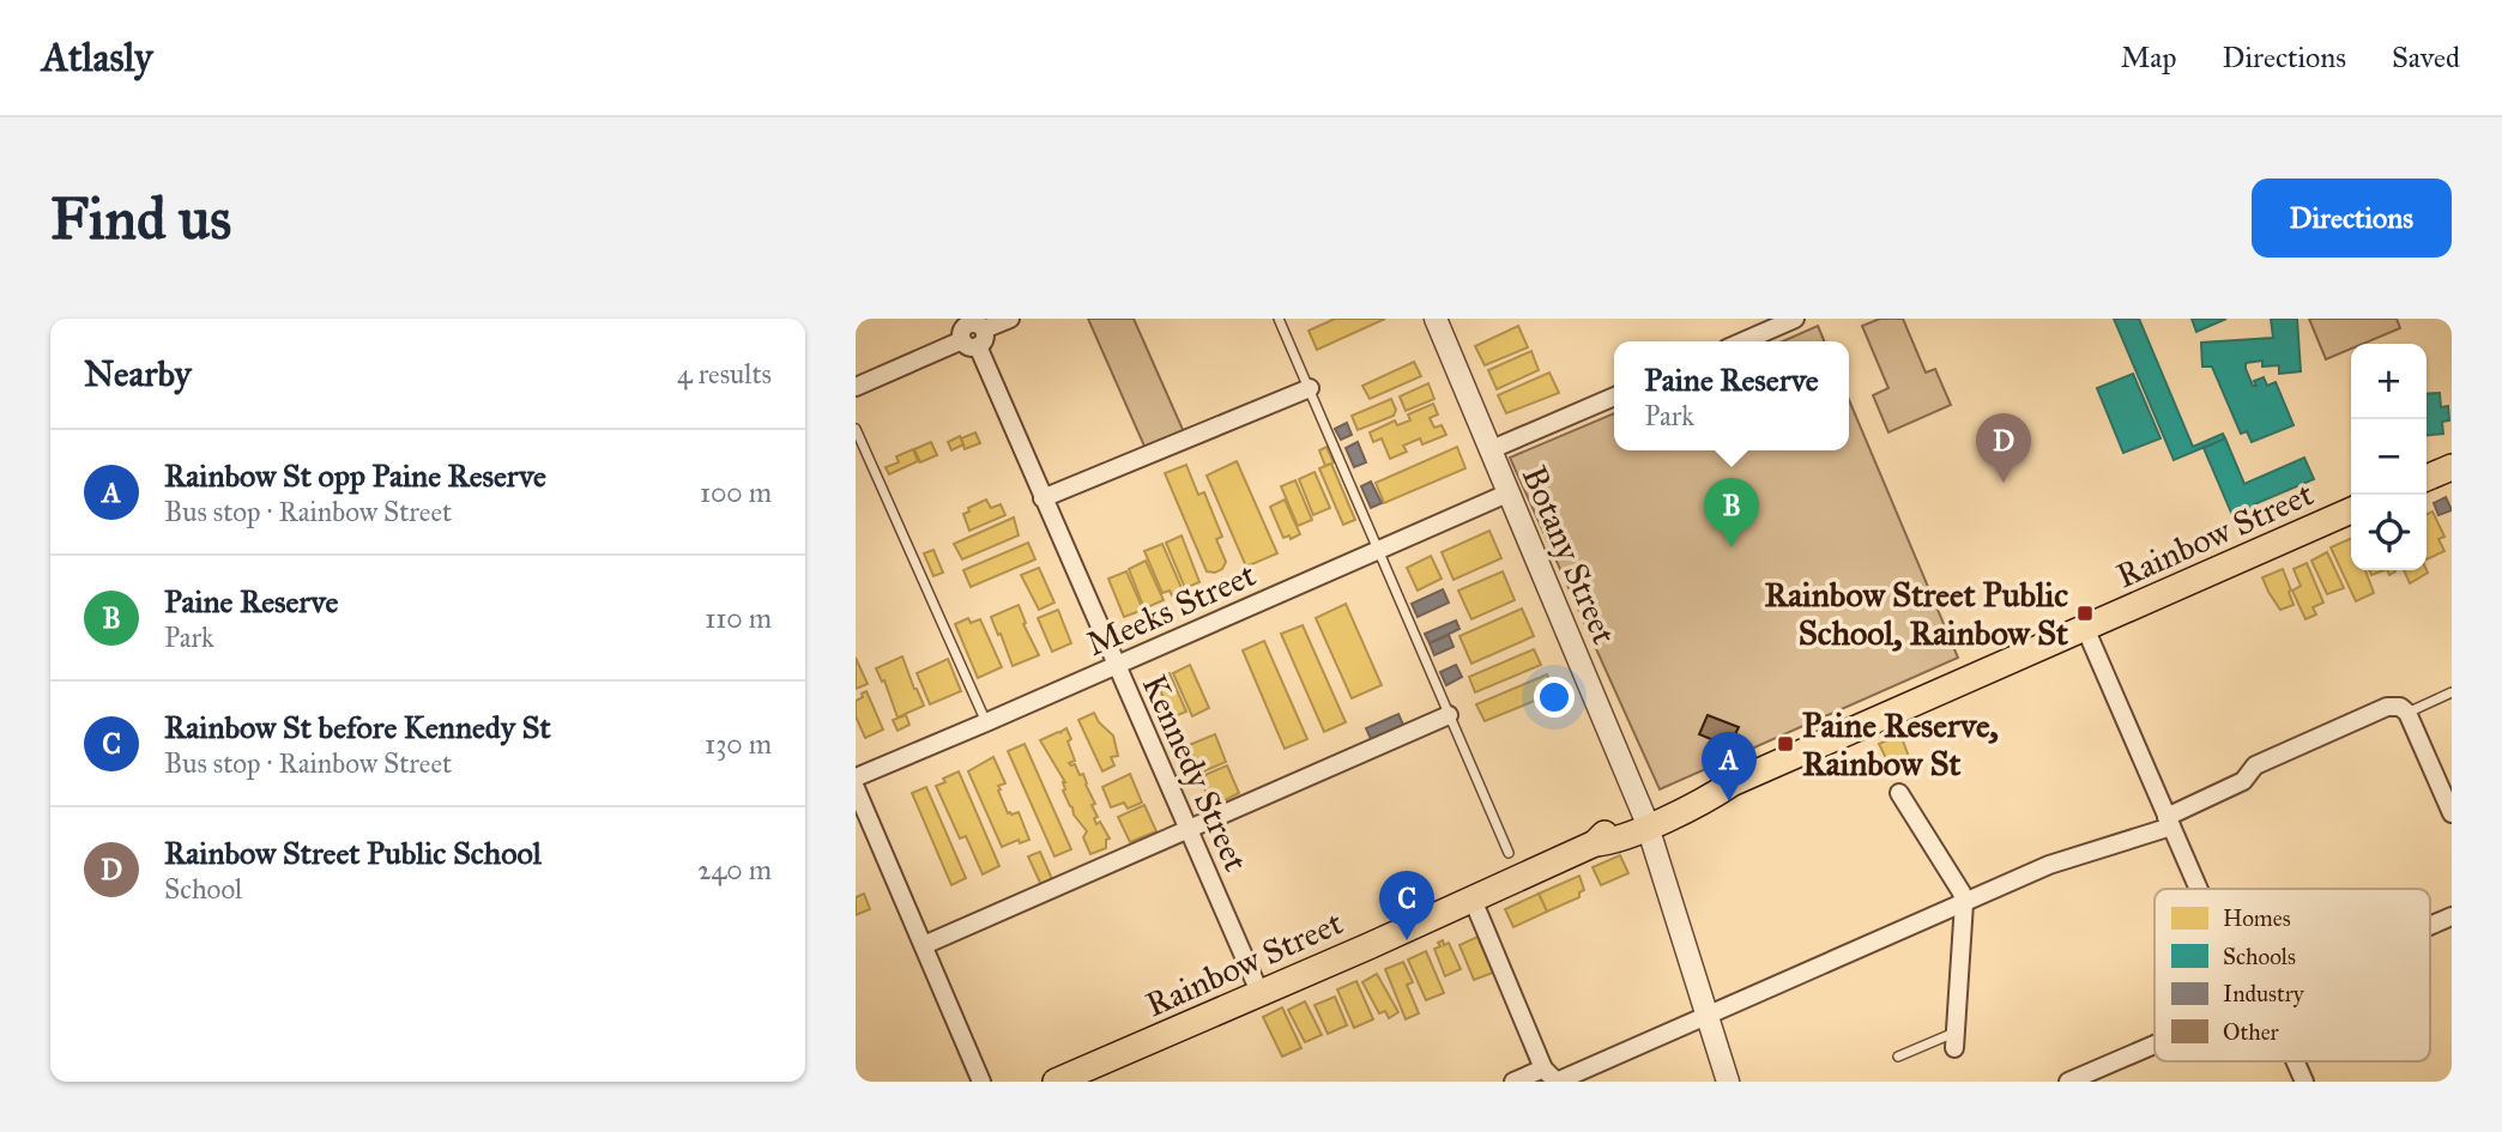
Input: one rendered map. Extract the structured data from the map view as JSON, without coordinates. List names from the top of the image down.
{
  "streets": {
    "main road": ["Rainbow Street"],
    "street": ["Botany Street", "Meeks Street", "Kennedy Street"]
  },
  "crossings": [
    ["Rainbow Street", "Botany Street"],
    ["Rainbow Street", "Kennedy Street"],
    ["Botany Street", "Meeks Street"],
    ["Meeks Street", "Kennedy Street"]
  ],
  "places": {
    "transit": ["Rainbow Street Public School, Rainbow St", "Paine Reserve, Rainbow St"]
  },
  "legend": [
    "Homes",
    "Schools",
    "Industry",
    "Other"
  ],
  "page": {
    "header": "Atlasly",
    "nav": ["Map", "Directions", "Saved"],
    "buttons": "Directions",
    "title": "Find us",
    "heading": ["Nearby", "4 results"],
    "popup": ["Paine Reserve", "Park"],
    "map_buttons": ["+", "−"],
    "pins": [
      "D",
      "B",
      "A",
      "C"
    ],
    "list": [
      {
        "mark": "A",
        "name": "Rainbow St opp Paine Reserve",
        "note": "Bus stop · Rainbow Street",
        "value": "100 m"
      },
      {
        "mark": "B",
        "name": "Paine Reserve",
        "note": "Park",
        "value": "110 m"
      },
      {
        "mark": "C",
        "name": "Rainbow St before Kennedy St",
        "note": "Bus stop · Rainbow Street",
        "value": "130 m"
      },
      {
        "mark": "D",
        "name": "Rainbow Street Public School",
        "note": "School",
        "value": "240 m"
      }
    ]
  }
}
